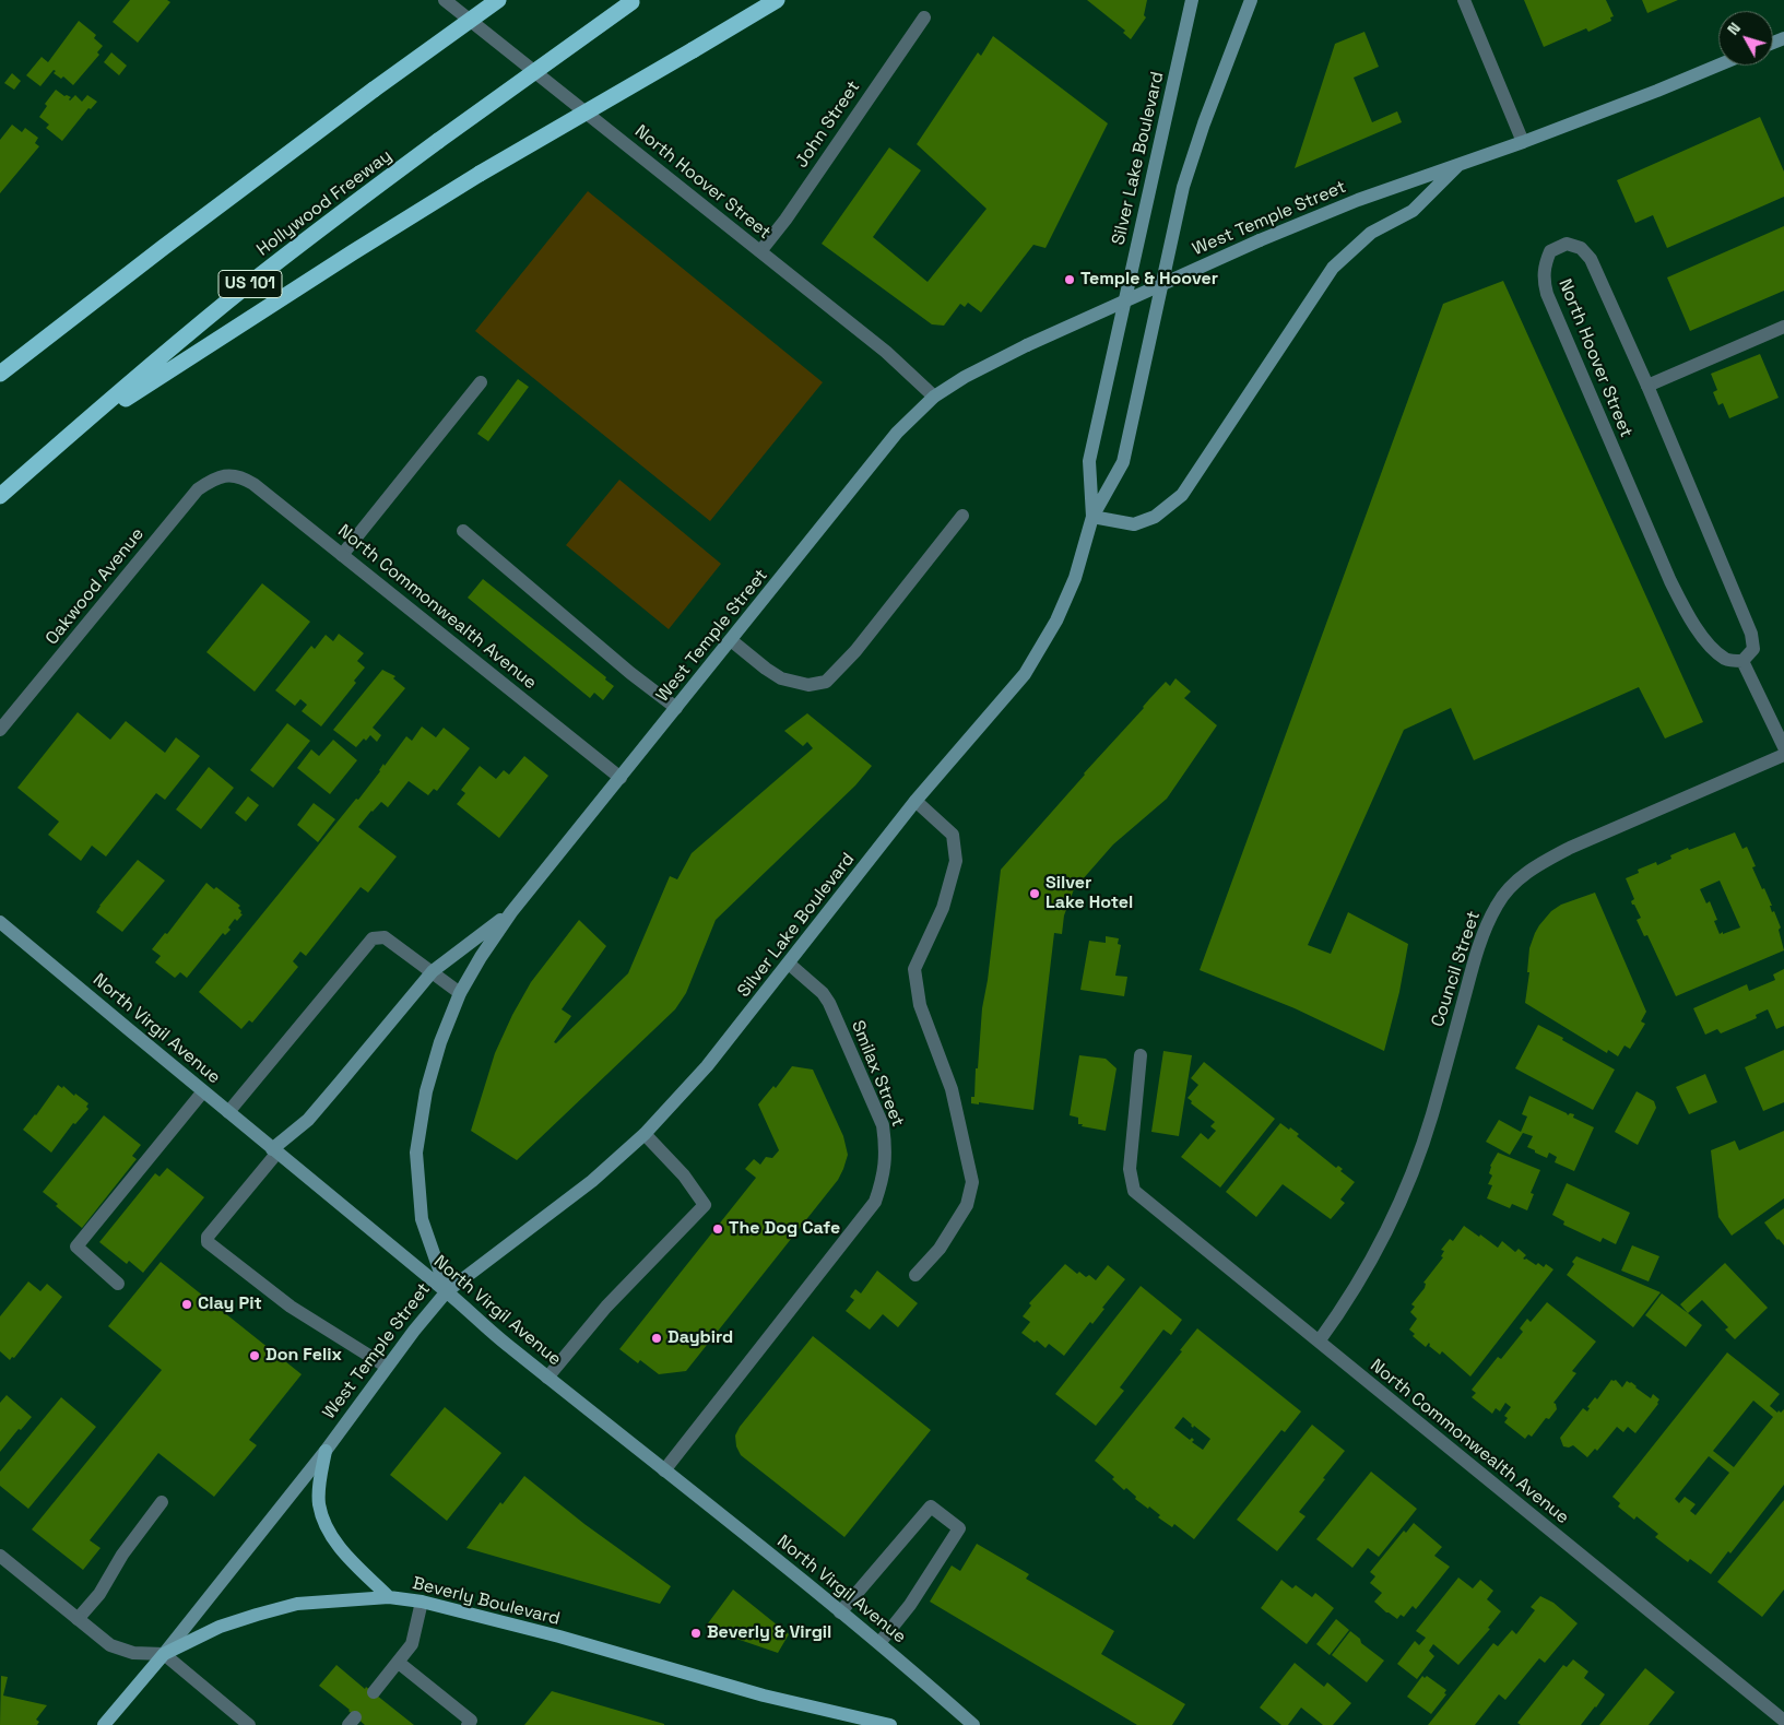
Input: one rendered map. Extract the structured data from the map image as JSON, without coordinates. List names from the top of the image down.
{
  "streets": {
    "highway": ["Hollywood Freeway", "US 101"],
    "main road": [
      "Silver Lake Boulevard",
      "West Temple Street",
      "North Virgil Avenue",
      "Beverly Boulevard"
    ],
    "street": [
      "John Street",
      "North Hoover Street",
      "Oakwood Avenue",
      "North Commonwealth Avenue",
      "Council Street",
      "Smilax Street"
    ]
  },
  "crossings": [
    ["John Street", "North Hoover Street"],
    ["Silver Lake Boulevard", "West Temple Street"],
    ["Silver Lake Boulevard", "North Virgil Avenue"],
    ["Silver Lake Boulevard", "Smilax Street"],
    ["North Hoover Street", "West Temple Street"],
    ["West Temple Street", "North Commonwealth Avenue"],
    ["West Temple Street", "North Virgil Avenue"],
    ["West Temple Street", "Beverly Boulevard"],
    ["Oakwood Avenue", "North Commonwealth Avenue"],
    ["North Commonwealth Avenue", "Council Street"],
    ["North Virgil Avenue", "Smilax Street"]
  ],
  "places": [
    "Temple & Hoover",
    "Silver Lake Hotel",
    "The Dog Cafe",
    "Clay Pit",
    "Daybird",
    "Don Felix",
    "Beverly & Virgil"
  ],
  "north": "top left"
}
